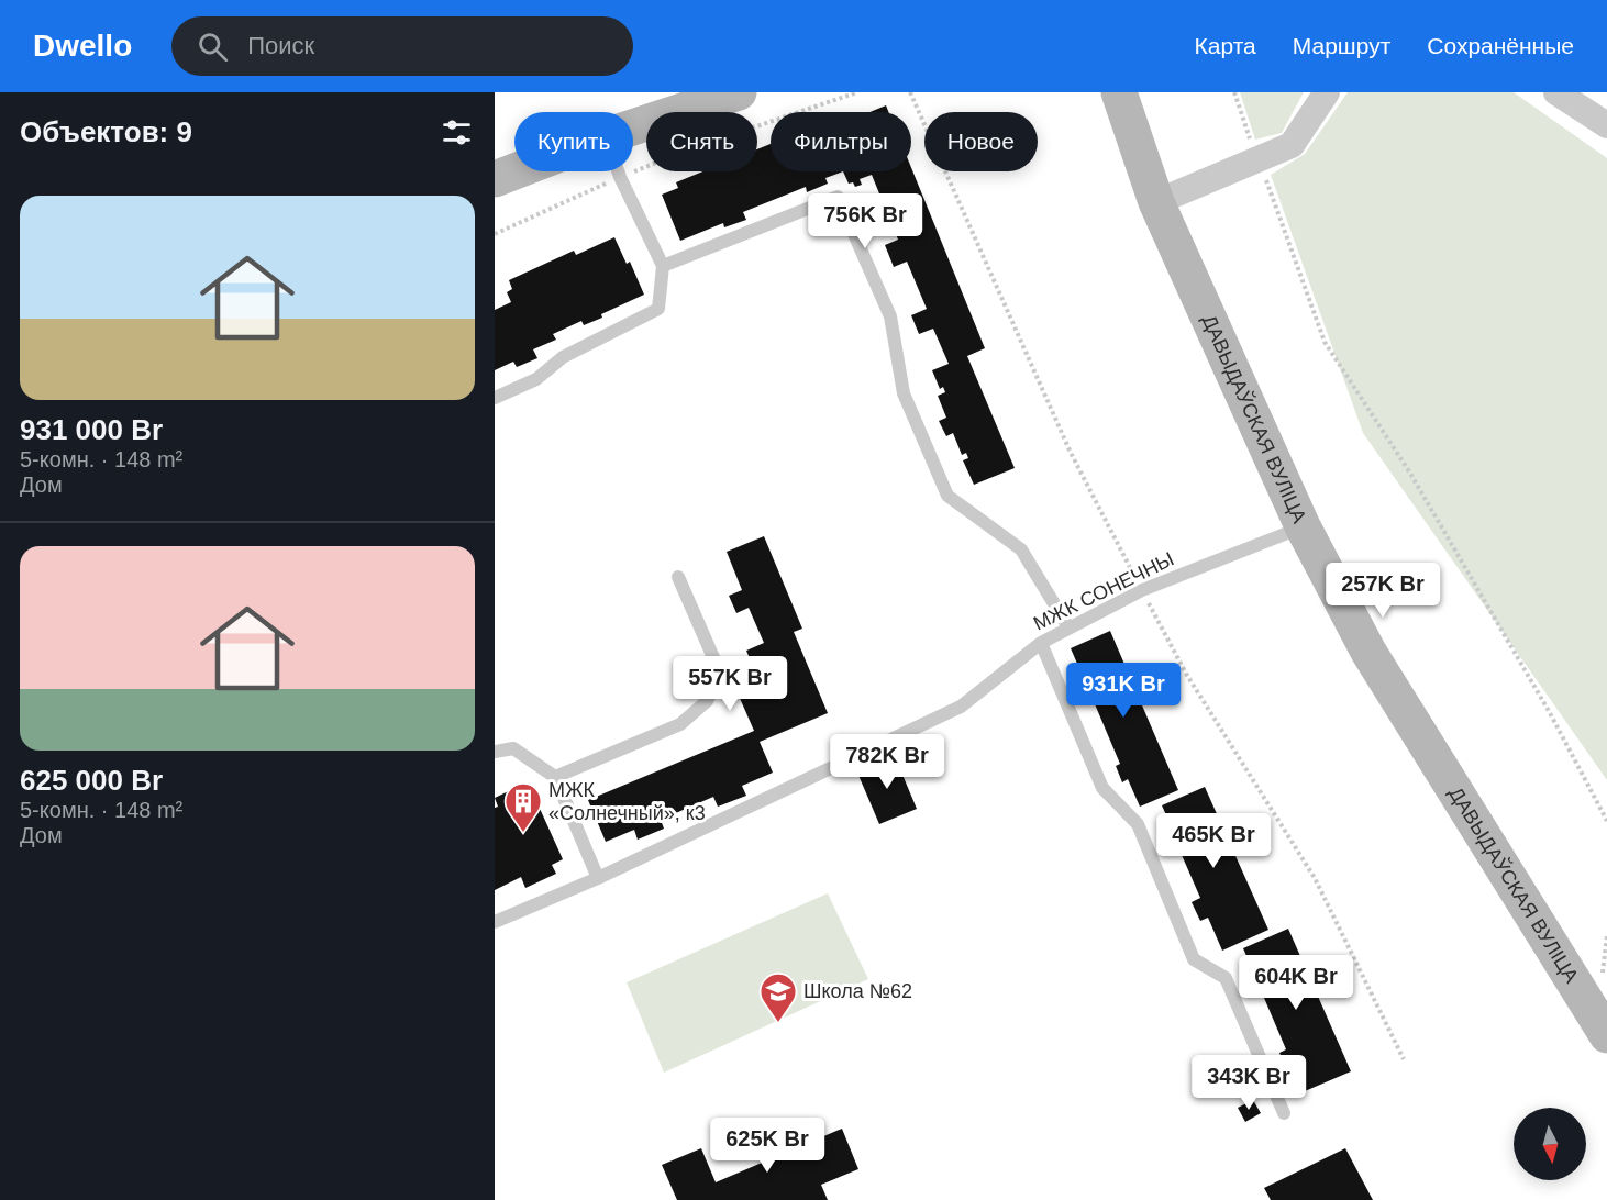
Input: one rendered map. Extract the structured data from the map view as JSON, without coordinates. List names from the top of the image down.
{
  "streets": {
    "street": ["ДАВЫДАЎСКАЯ ВУЛІЦА"],
    "lane": ["МЖК СОНЕЧНЫ"]
  },
  "crossings": [
    ["ДАВЫДАЎСКАЯ ВУЛІЦА", "МЖК СОНЕЧНЫ"]
  ],
  "places": {
    "building": ["МЖК «Солнечный», к3"],
    "school or university": ["Школа №62"]
  },
  "north": "bottom",
  "page": {
    "header": "Dwello",
    "search": "Поиск",
    "nav": ["Карта", "Маршрут", "Сохранённые"],
    "heading": "Объектов: 9",
    "chip": [
      "Купить",
      "Снять",
      "Фильтры",
      "Новое"
    ],
    "list": [
      {
        "name": "931 000 Br",
        "note": "5-комн. · 148 m² · Дом"
      },
      {
        "name": "625 000 Br",
        "note": "5-комн. · 148 m² · Дом"
      }
    ],
    "price": [
      "756K Br",
      "257K Br",
      "557K Br",
      "931K Br",
      "782K Br",
      "465K Br",
      "604K Br",
      "343K Br",
      "625K Br"
    ]
  }
}
